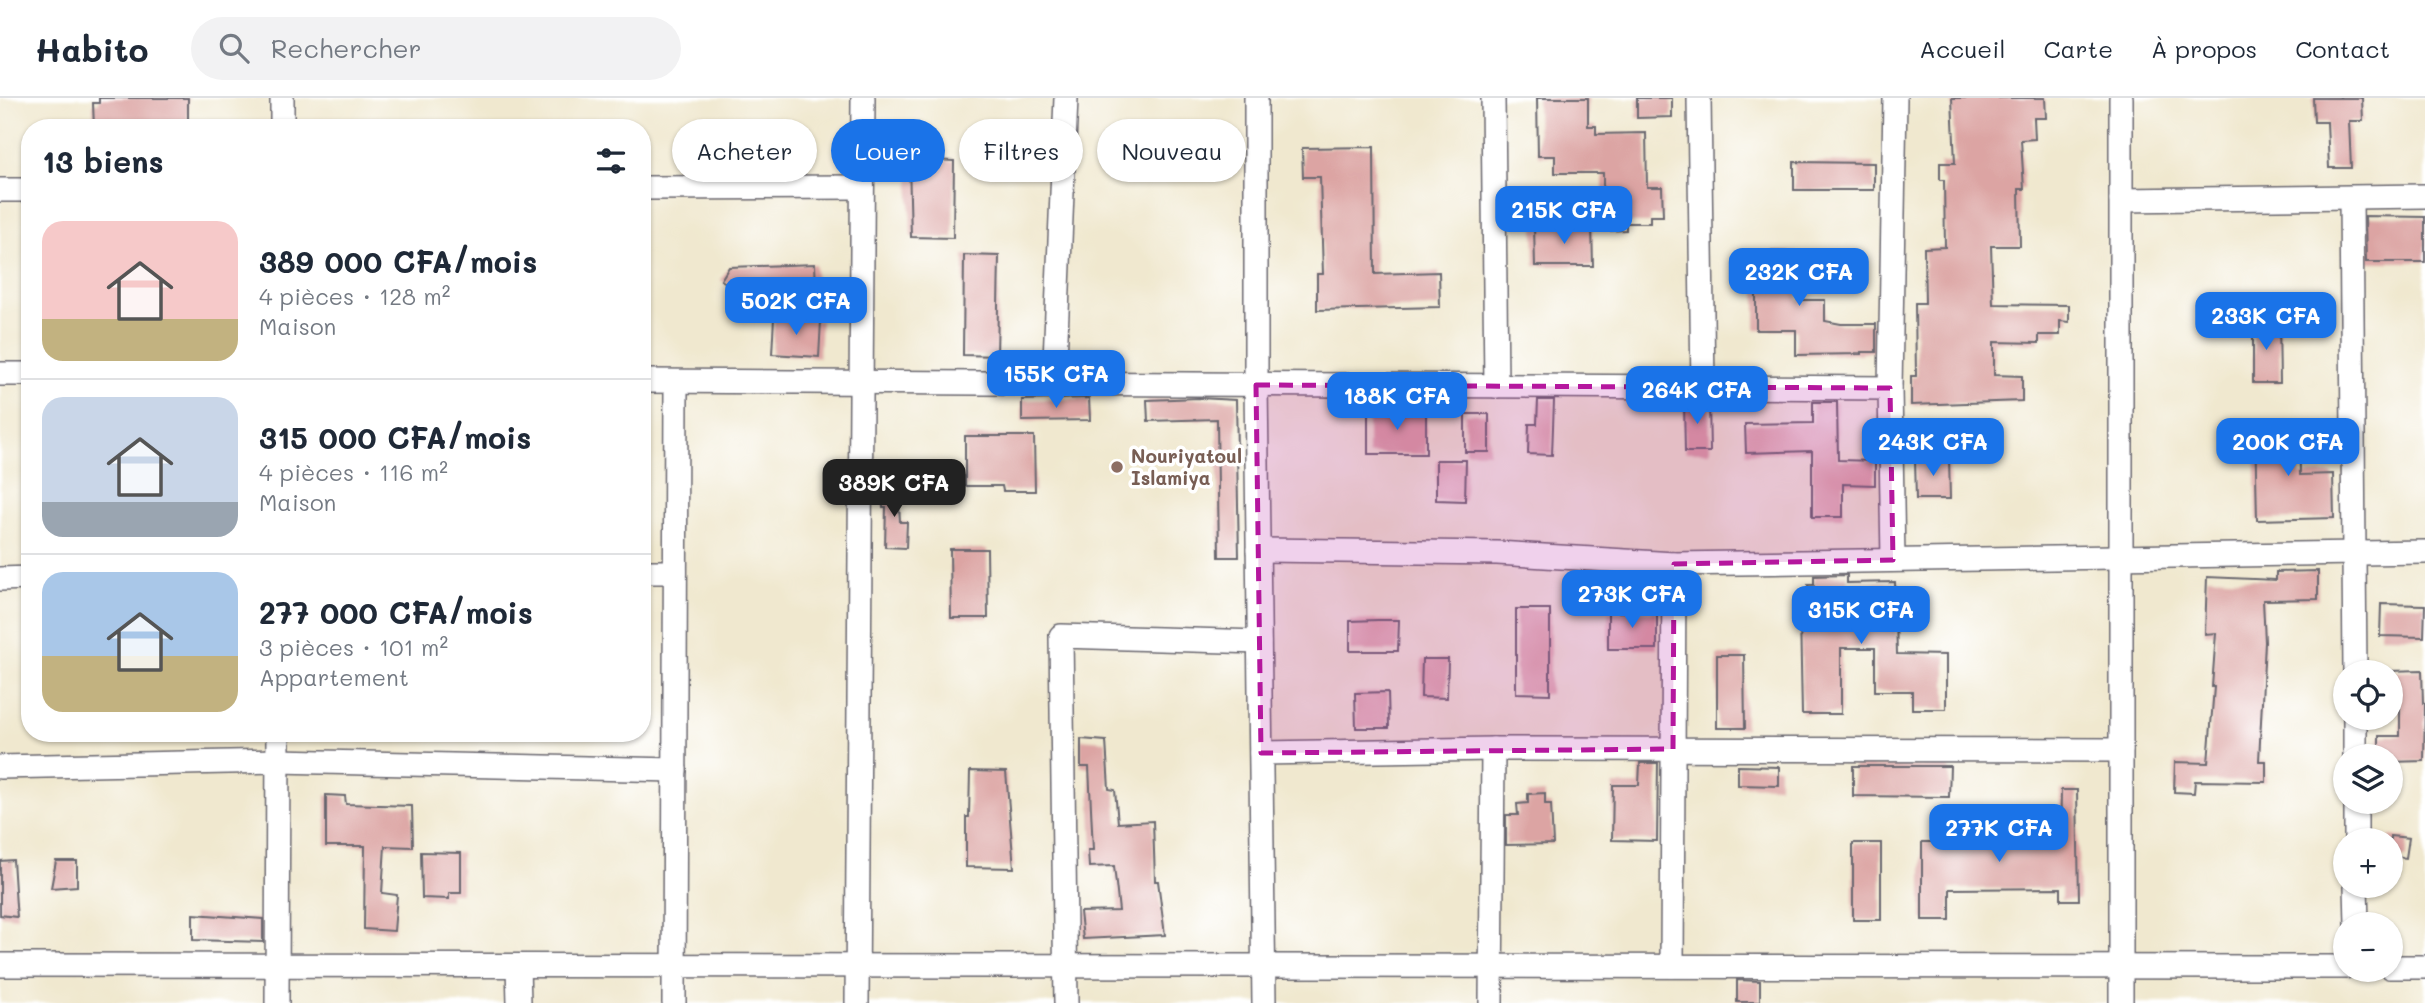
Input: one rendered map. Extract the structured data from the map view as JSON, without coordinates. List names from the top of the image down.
{
  "places": ["Nouriyatoul Islamiya"],
  "page": {
    "header": "Habito",
    "search": "Rechercher",
    "nav": [
      "Accueil",
      "Carte",
      "À propos",
      "Contact"
    ],
    "chip": [
      "Acheter",
      "Louer",
      "Filtres",
      "Nouveau"
    ],
    "heading": "13 biens",
    "price": [
      "215K CFA",
      "232K CFA",
      "502K CFA",
      "233K CFA",
      "155K CFA",
      "264K CFA",
      "188K CFA",
      "243K CFA",
      "200K CFA",
      "389K CFA",
      "273K CFA",
      "315K CFA",
      "277K CFA"
    ],
    "list": [
      {
        "name": "389 000 CFA/mois",
        "note": "4 pièces · 128 m² · Maison"
      },
      {
        "name": "315 000 CFA/mois",
        "note": "4 pièces · 116 m² · Maison"
      },
      {
        "name": "277 000 CFA/mois",
        "note": "3 pièces · 101 m² · Appartement"
      }
    ],
    "map_buttons": ["+", "−"]
  }
}
